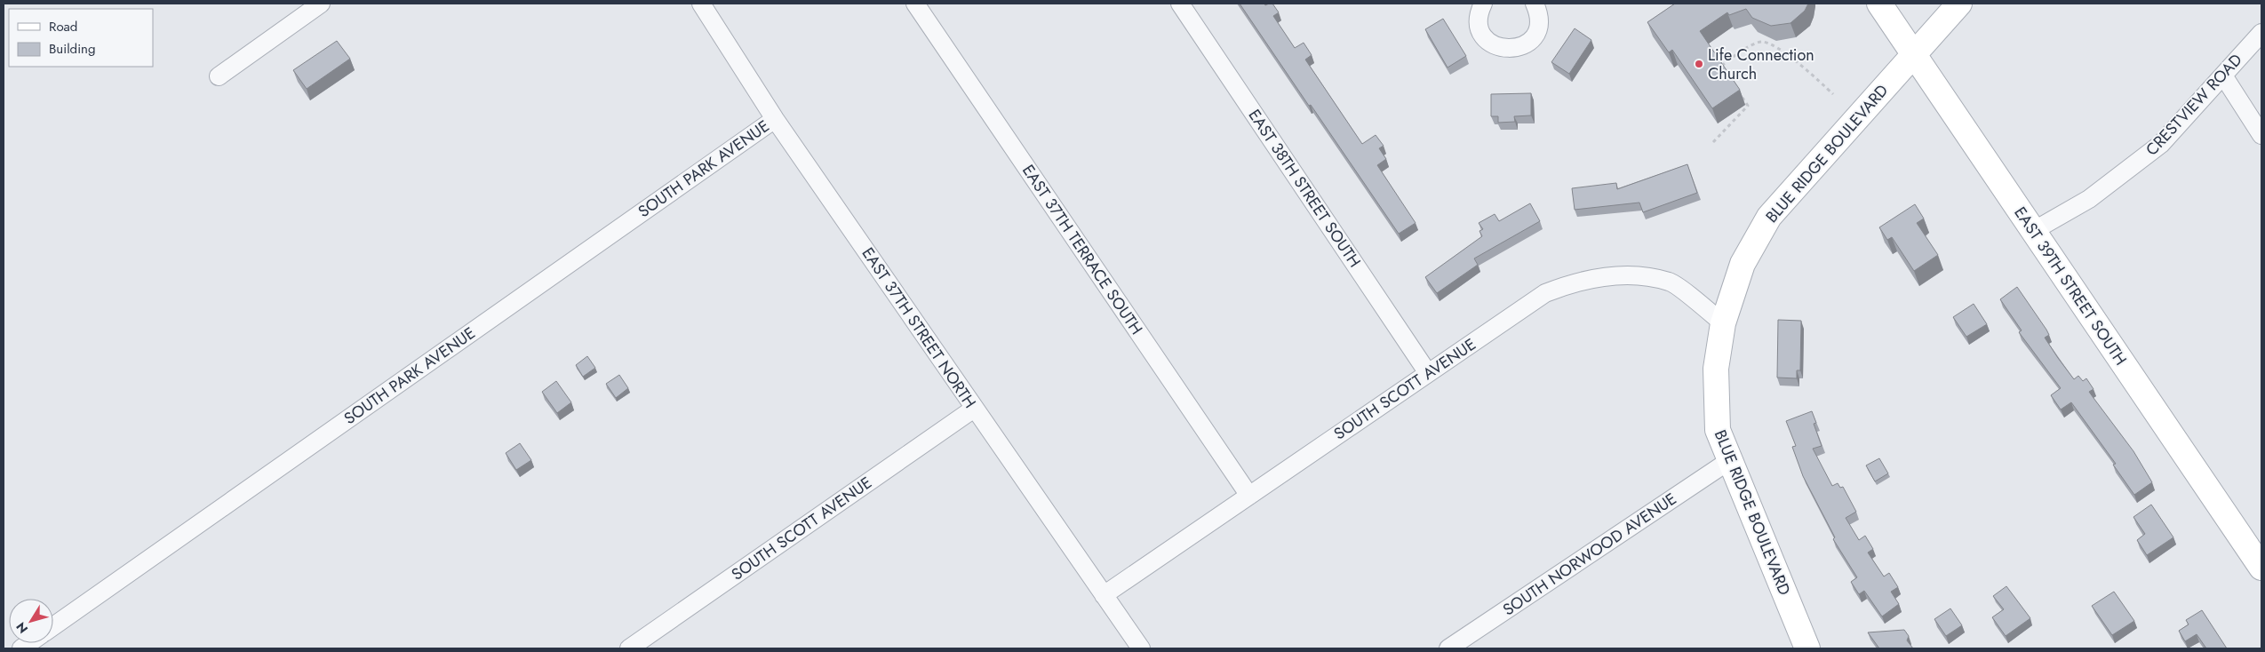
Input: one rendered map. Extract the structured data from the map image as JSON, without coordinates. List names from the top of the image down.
{
  "streets": {
    "street": [
      "CRESTVIEW ROAD",
      "BLUE RIDGE BOULEVARD",
      "SOUTH PARK AVENUE",
      "EAST 38TH STREET SOUTH",
      "EAST 37TH TERRACE SOUTH",
      "EAST 39TH STREET SOUTH",
      "EAST 37TH STREET NORTH",
      "SOUTH SCOTT AVENUE",
      "SOUTH NORWOOD AVENUE"
    ]
  },
  "crossings": [
    ["CRESTVIEW ROAD", "EAST 39TH STREET SOUTH"],
    ["BLUE RIDGE BOULEVARD", "EAST 39TH STREET SOUTH"],
    ["BLUE RIDGE BOULEVARD", "SOUTH SCOTT AVENUE"],
    ["BLUE RIDGE BOULEVARD", "SOUTH NORWOOD AVENUE"],
    ["SOUTH PARK AVENUE", "EAST 37TH STREET NORTH"],
    ["EAST 38TH STREET SOUTH", "SOUTH SCOTT AVENUE"],
    ["EAST 37TH TERRACE SOUTH", "SOUTH SCOTT AVENUE"],
    ["EAST 37TH STREET NORTH", "SOUTH SCOTT AVENUE"]
  ],
  "places": ["Life Connection Church"],
  "legend": ["Road", "Building"],
  "north": "bottom left"
}
